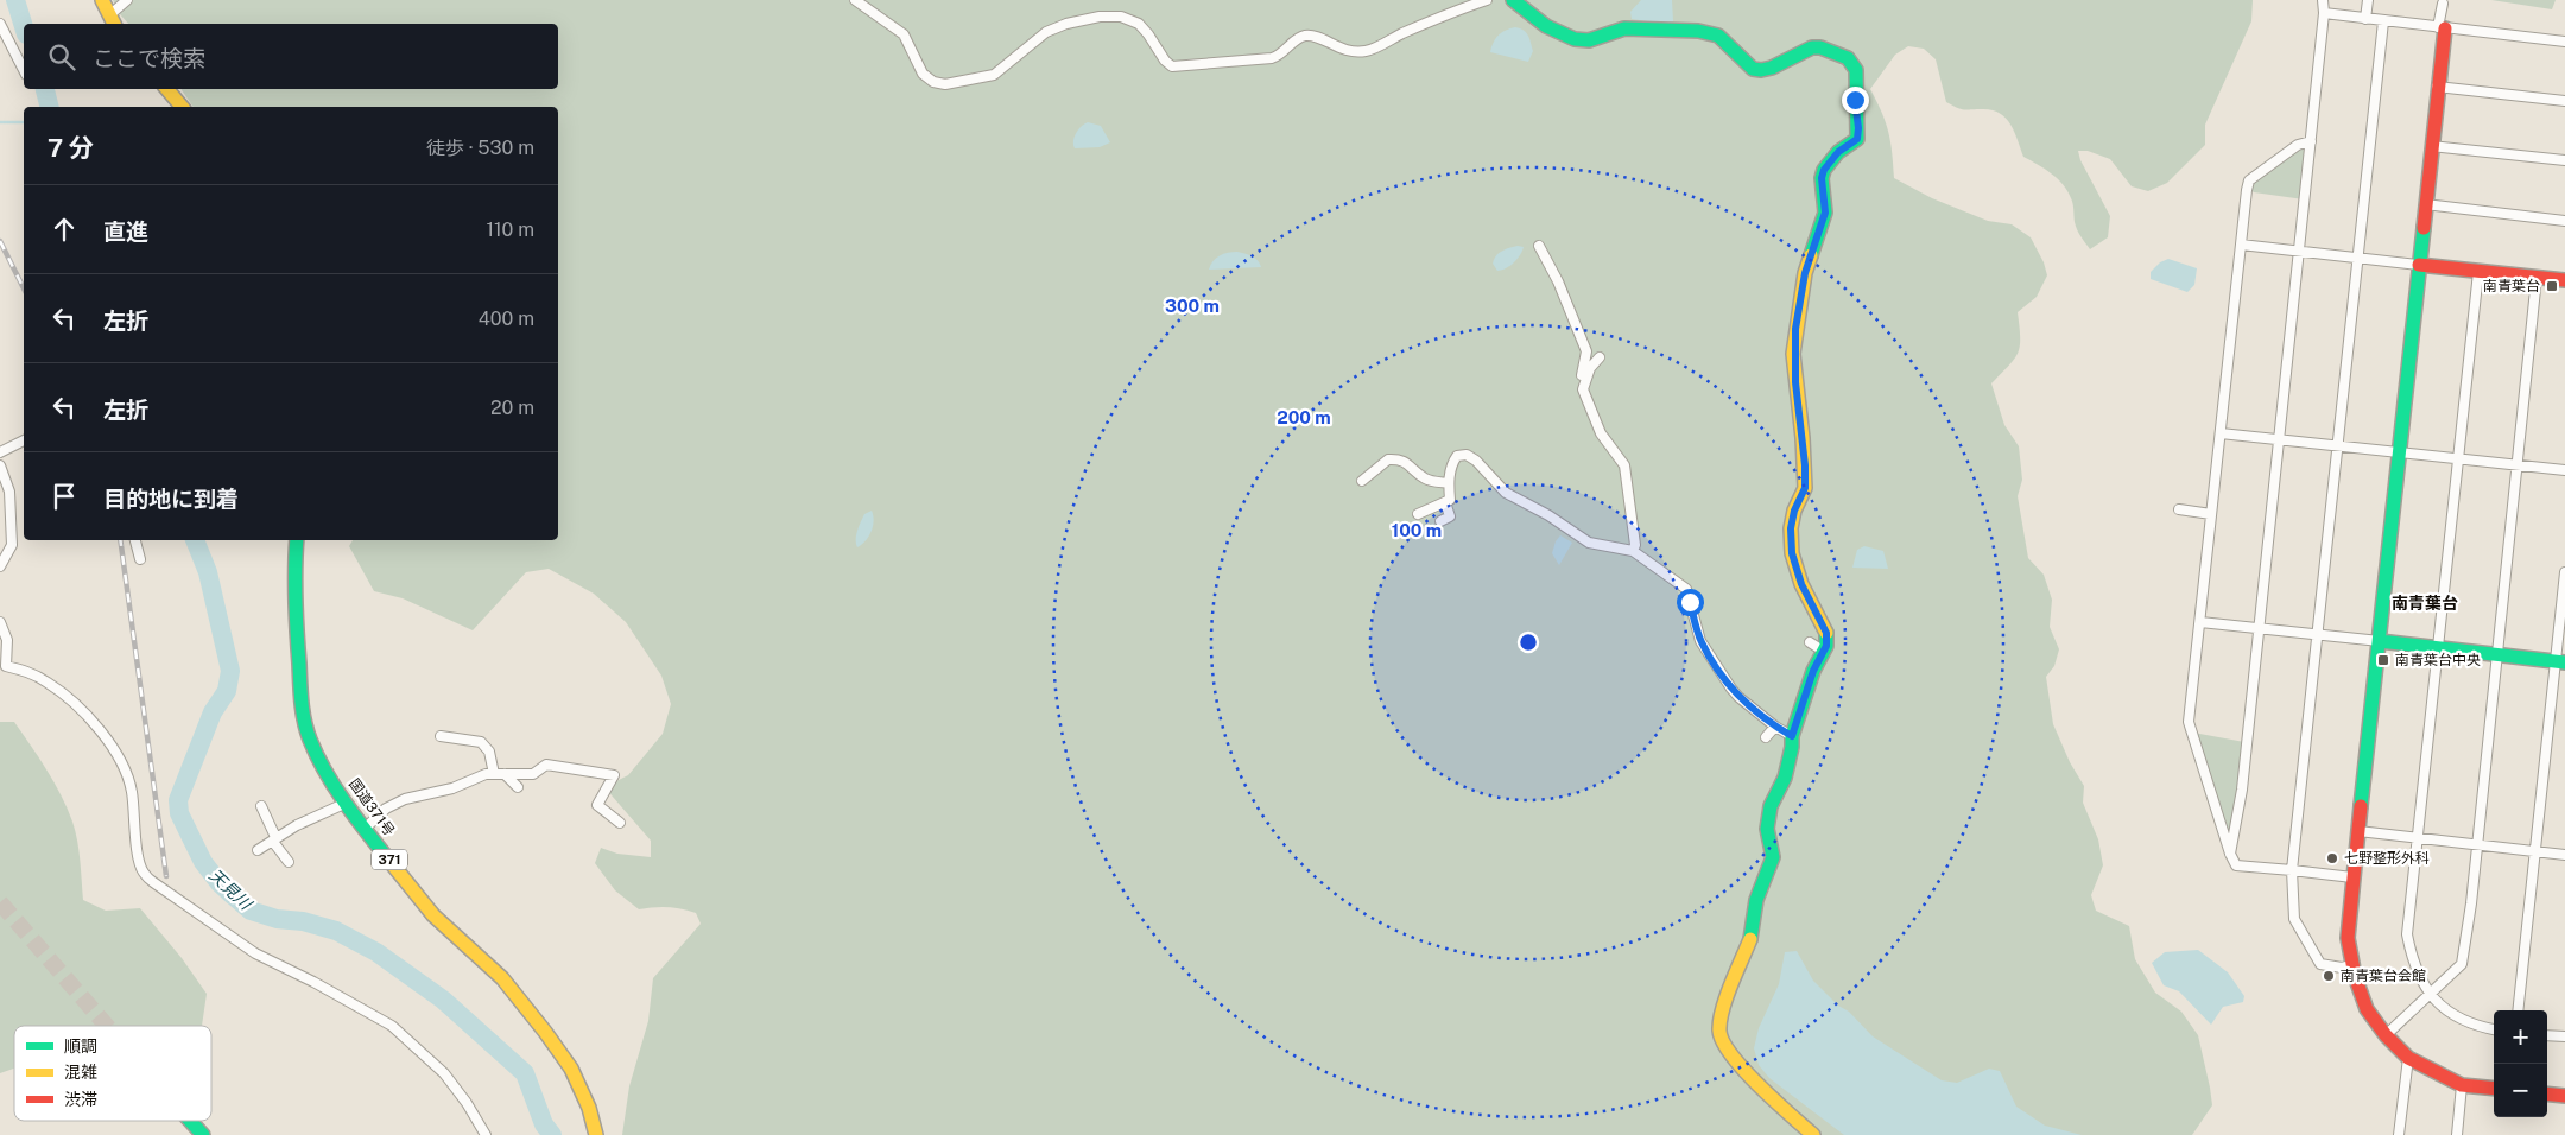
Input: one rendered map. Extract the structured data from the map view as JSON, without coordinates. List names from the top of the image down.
{
  "streets": {
    "main road": ["国道371号", "371"]
  },
  "districts": ["南青葉台"],
  "water": ["天見川"],
  "places": {
    "transit": ["南青葉台", "南青葉台中央"],
    "other": ["七野整形外科", "南青葉台会館"]
  },
  "legend": ["順調", "混雑", "渋滞"],
  "page": {
    "search": "ここで検索",
    "heading": ["7 分", "徒歩 · 530 m"],
    "list": [
      ["直進", "110 m"],
      ["左折", "400 m"],
      ["左折", "20 m"],
      "目的地に到着"
    ],
    "map_buttons": ["+", "−"]
  },
  "rings": ["300 m", "200 m", "100 m"]
}
